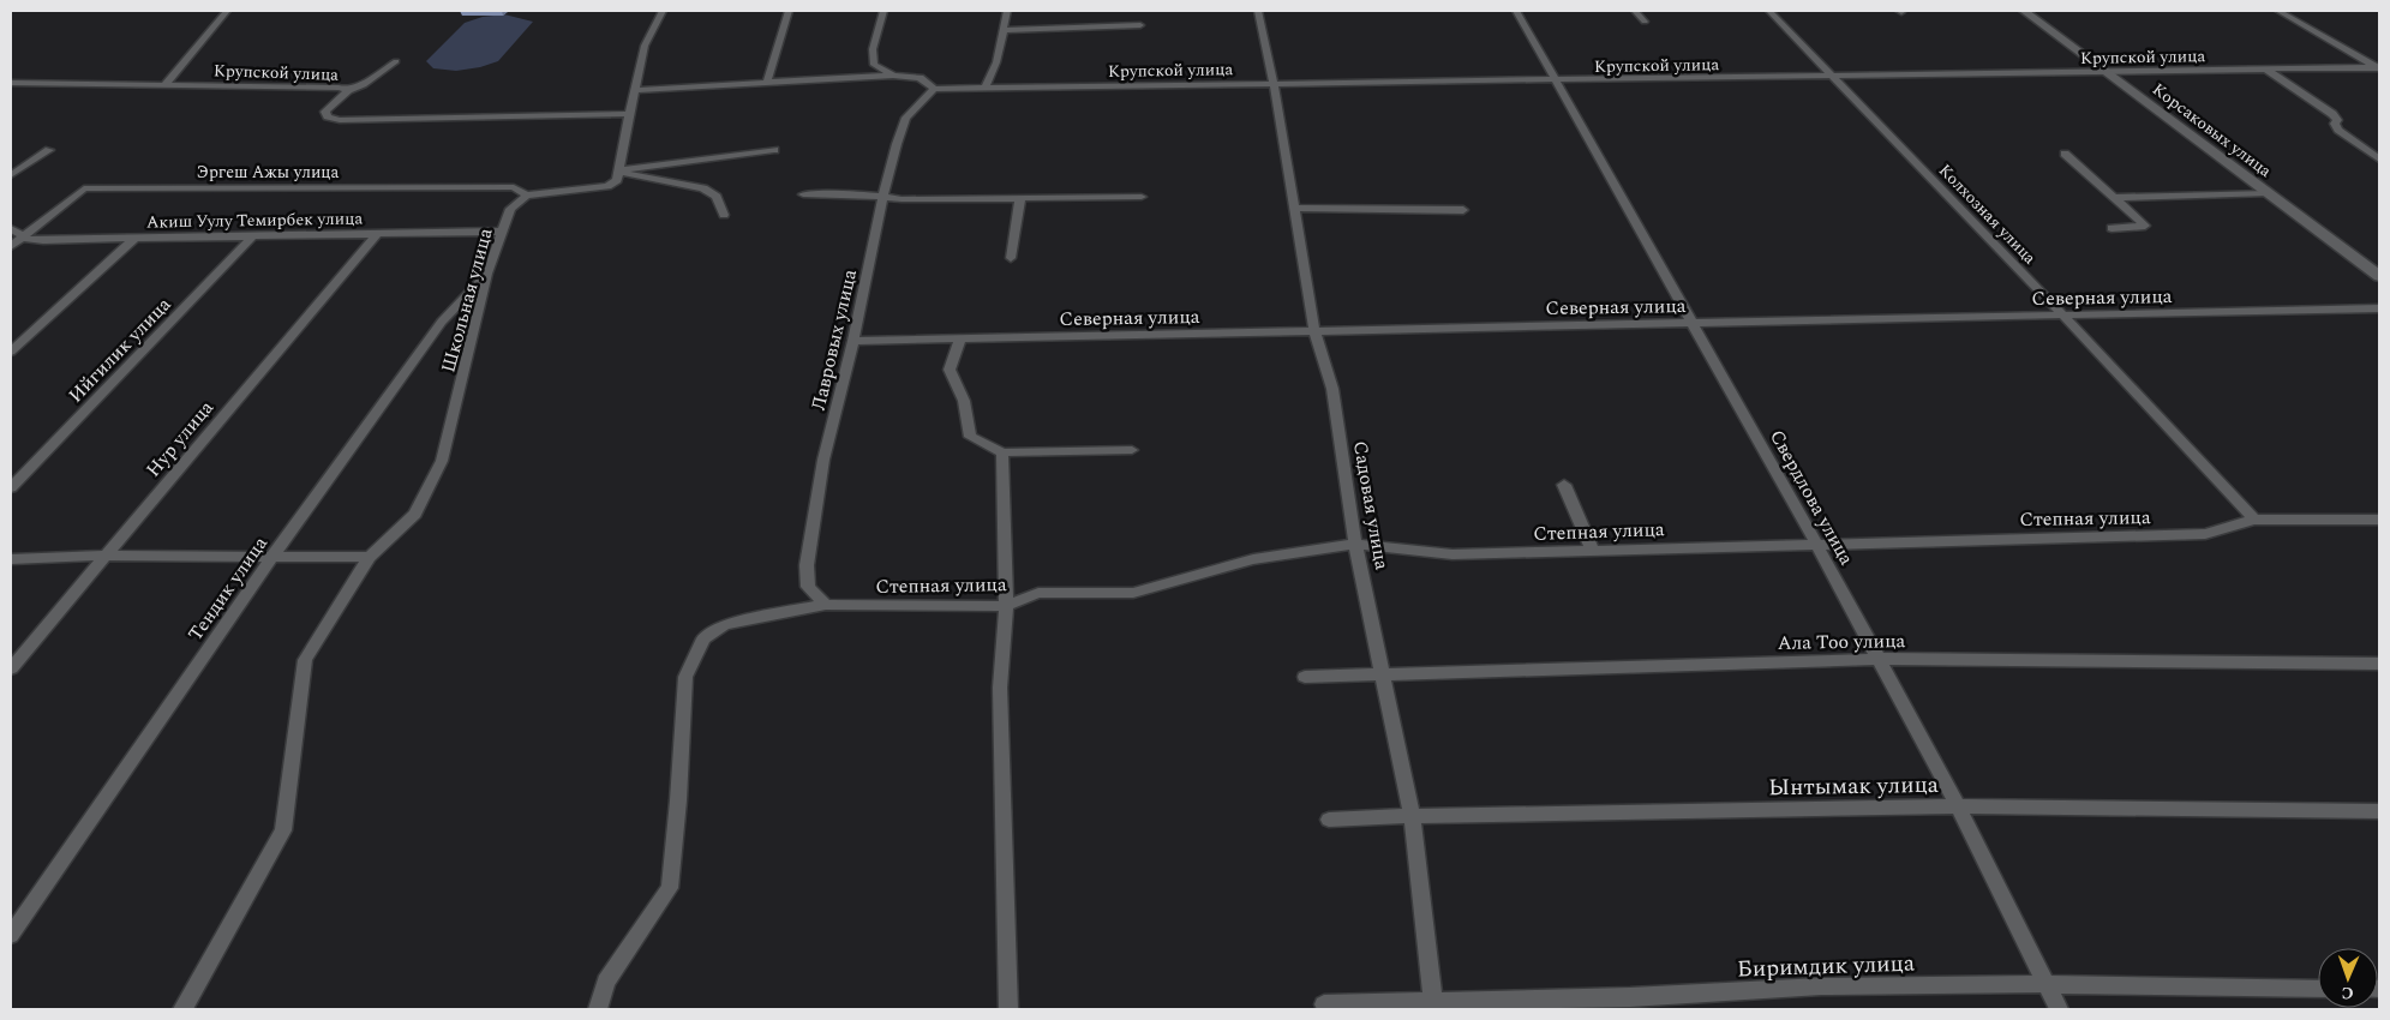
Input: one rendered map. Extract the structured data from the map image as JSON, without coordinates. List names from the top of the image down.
{
  "streets": {
    "street": [
      "Крупской улица",
      "Корсаковых улица",
      "Эргеш Ажы улица",
      "Колхозная улица",
      "Акиш Уулу Темирбек улица",
      "Северная улица",
      "Школьная улица",
      "Лавровых улица",
      "Ийгилик улица",
      "Нур улица",
      "Свердлова улица",
      "Садовая улица",
      "Степная улица",
      "Тендик улица",
      "Ала Тоо улица",
      "Ынтымак улица",
      "Биримдик улица"
    ]
  },
  "crossings": [
    ["Крупской улица", "Корсаковых улица"],
    ["Крупской улица", "Колхозная улица"],
    ["Крупской улица", "Лавровых улица"],
    ["Крупской улица", "Свердлова улица"],
    ["Крупской улица", "Садовая улица"],
    ["Эргеш Ажы улица", "Акиш Уулу Темирбек улица"],
    ["Эргеш Ажы улица", "Школьная улица"],
    ["Колхозная улица", "Северная улица"],
    ["Колхозная улица", "Степная улица"],
    ["Акиш Уулу Темирбек улица", "Школьная улица"],
    ["Акиш Уулу Темирбек улица", "Ийгилик улица"],
    ["Акиш Уулу Темирбек улица", "Нур улица"],
    ["Северная улица", "Лавровых улица"],
    ["Северная улица", "Свердлова улица"],
    ["Северная улица", "Садовая улица"],
    ["Школьная улица", "Тендик улица"],
    ["Лавровых улица", "Степная улица"],
    ["Свердлова улица", "Степная улица"],
    ["Свердлова улица", "Ала Тоо улица"],
    ["Свердлова улица", "Ынтымак улица"],
    ["Свердлова улица", "Биримдик улица"],
    ["Садовая улица", "Степная улица"],
    ["Садовая улица", "Ала Тоо улица"],
    ["Садовая улица", "Ынтымак улица"],
    ["Садовая улица", "Биримдик улица"]
  ],
  "north": "bottom"
}
